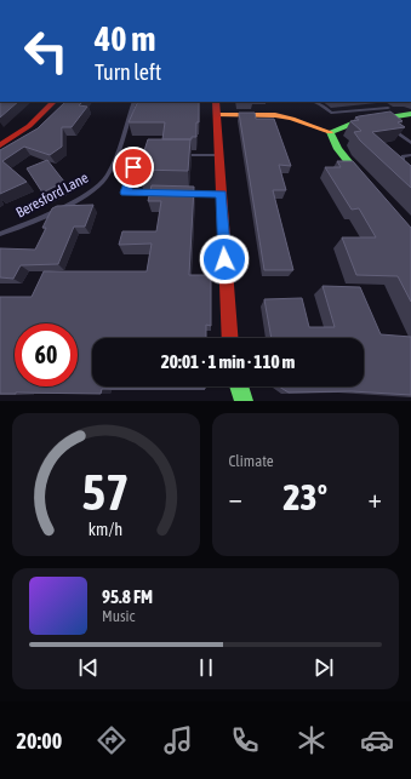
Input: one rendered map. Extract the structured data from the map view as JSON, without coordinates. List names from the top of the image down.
{
  "streets": {
    "lane": ["Beresford Lane"]
  },
  "page": {
    "turn": ["40 m", "Turn left"],
    "limit": "60",
    "trip": "20:01 · 1 min · 110 m",
    "tile": "Climate",
    "heat": ["−", "23°", "+"],
    "song": ["95.8 FM", "Music"],
    "tabs": "20:00",
    "gauge": ["57", "km/h"]
  }
}
